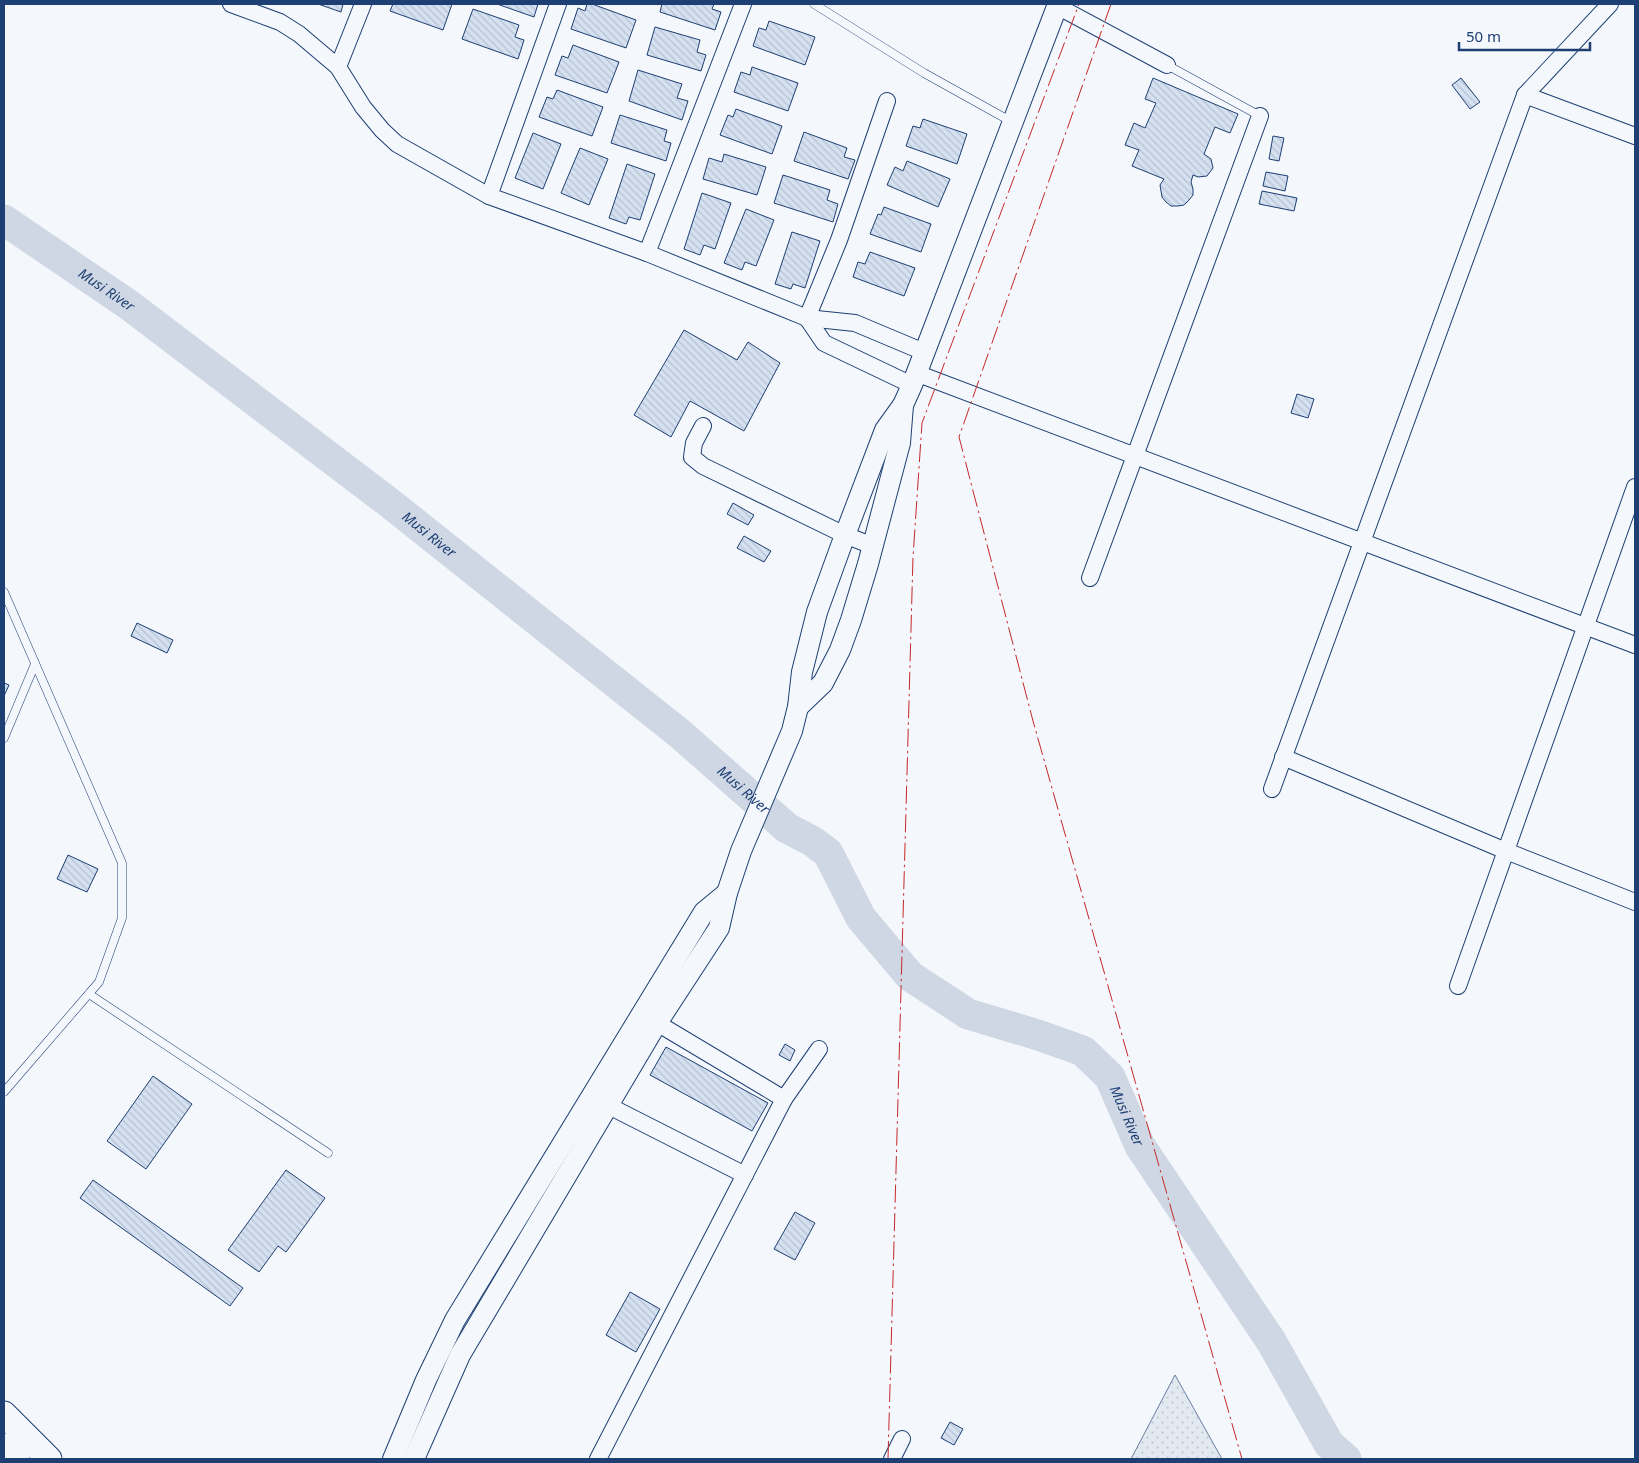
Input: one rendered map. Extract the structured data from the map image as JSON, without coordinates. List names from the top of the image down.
{
  "water": ["Musi River"],
  "scale_bar": "50 m"
}
